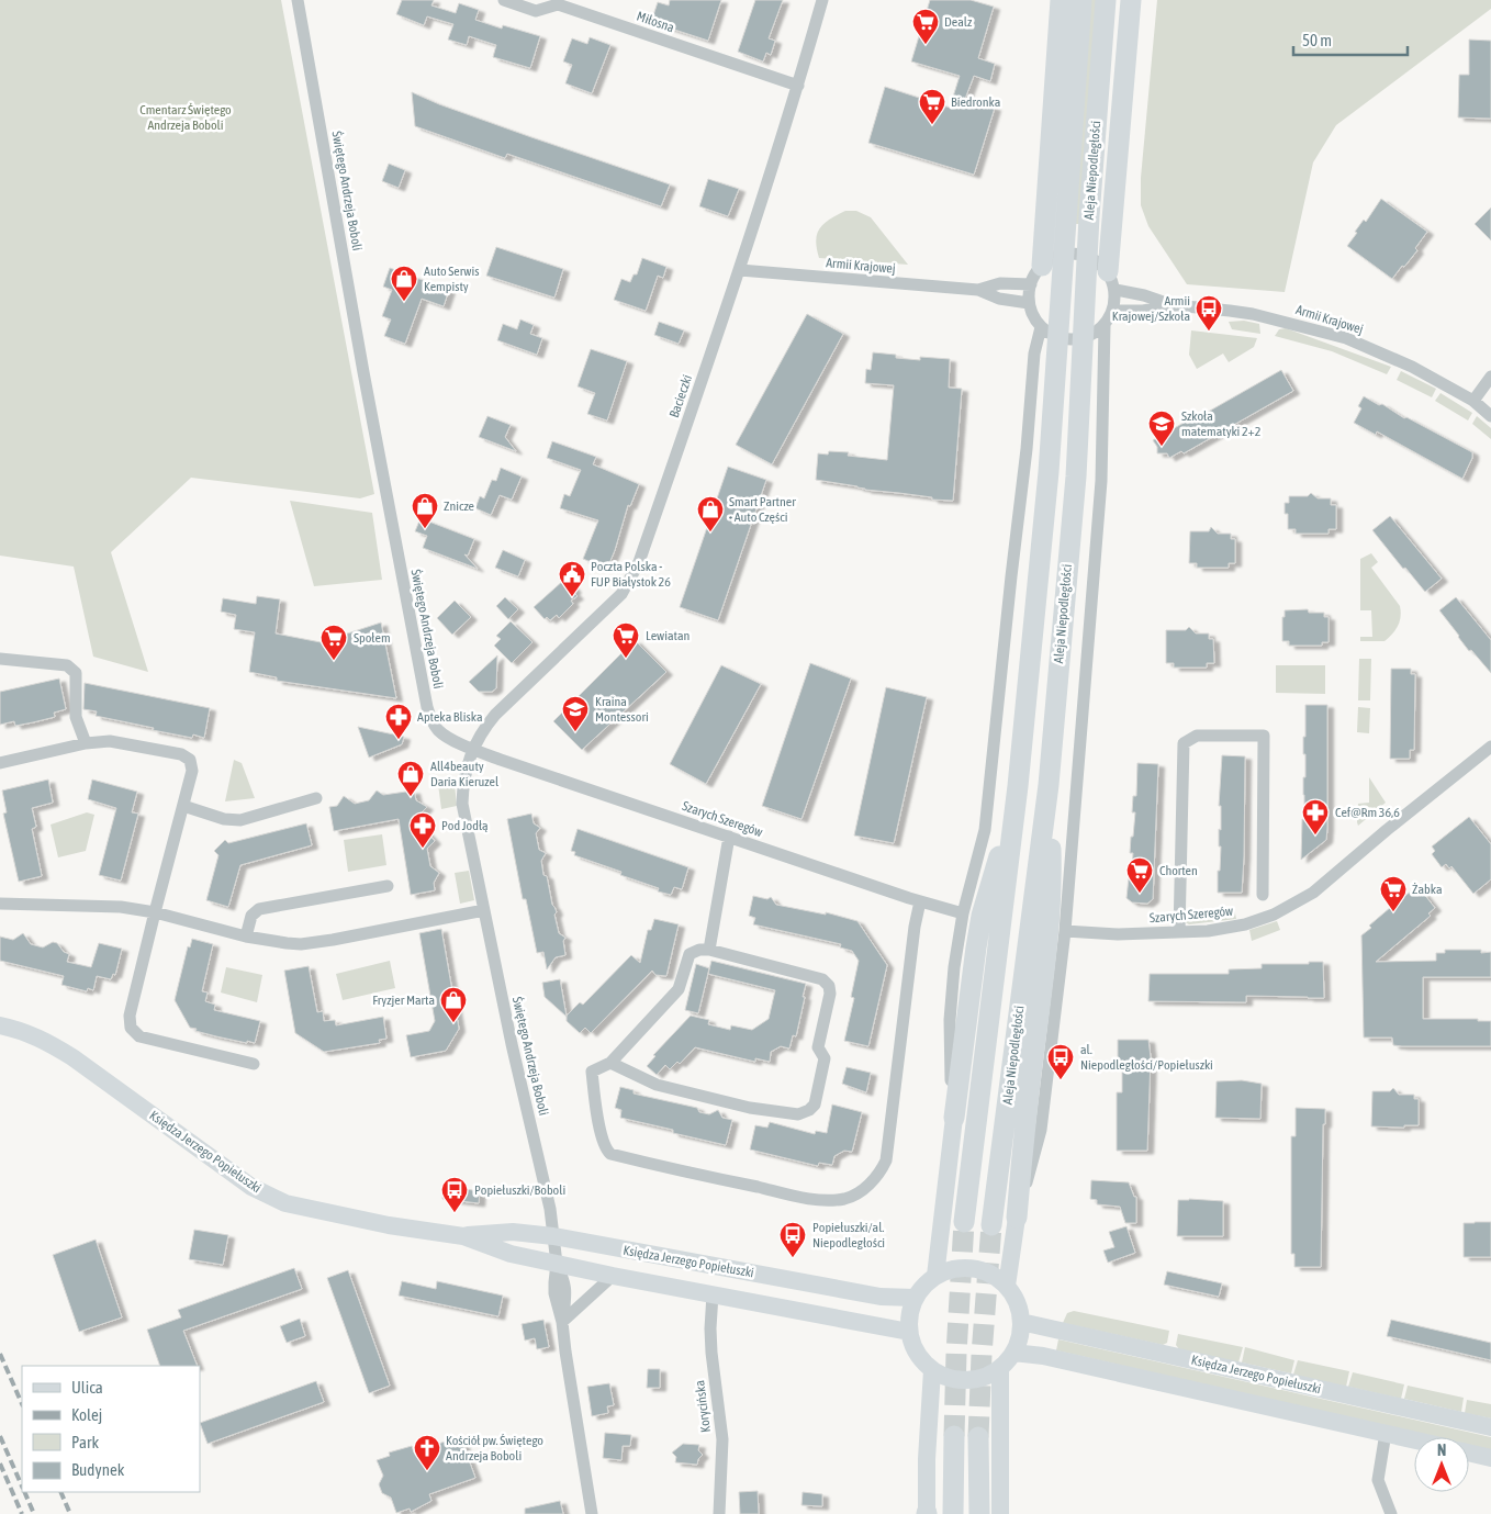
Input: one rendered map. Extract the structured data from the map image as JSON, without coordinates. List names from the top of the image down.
{
  "streets": {
    "main road": ["Aleja Niepodległości", "Księdza Jerzego Popiełuszki"],
    "street": [
      "Miłosna",
      "Świętego Andrzeja Boboli",
      "Armii Krajowej",
      "Bacieczki",
      "Szarych Szeregów",
      "Korycińska"
    ]
  },
  "crossings": [
    ["Miłosna", "Bacieczki"],
    ["Świętego Andrzeja Boboli", "Bacieczki"],
    ["Świętego Andrzeja Boboli", "Szarych Szeregów"],
    ["Świętego Andrzeja Boboli", "Księdza Jerzego Popiełuszki"],
    ["Armii Krajowej", "Bacieczki"],
    ["Bacieczki", "Szarych Szeregów"],
    ["Księdza Jerzego Popiełuszki", "Korycińska"]
  ],
  "parks": ["Cmentarz Świętego Andrzeja Boboli"],
  "places": {
    "supermarket": [
      "Dealz",
      "Biedronka",
      "Lewiatan",
      "Społem",
      "Chorten",
      "Żabka"
    ],
    "shop": [
      "Auto Serwis Kempisty",
      "Znicze",
      "Smart Partner - Auto Części",
      "All4beauty Daria Kieruzel",
      "Fryzjer Marta"
    ],
    "bus stop": [
      "Armii Krajowej/Szkoła",
      "al. Niepodległości/Popiełuszki",
      "Popiełuszki/Boboli",
      "Popiełuszki/al. Niepodległości"
    ],
    "school or university": ["Szkoła matematyki 2+2", "Kraina Montessori"],
    "public building": ["Poczta Polska - FUP Białystok 26"],
    "pharmacy": ["Apteka Bliska", "Cef@Rm 36,6", "Pod Jodłą"],
    "church": ["Kościół pw. Świętego Andrzeja Boboli"]
  },
  "legend": [
    "Ulica",
    "Kolej",
    "Park",
    "Budynek"
  ],
  "scale_bar": "50 m",
  "north": "top"
}
